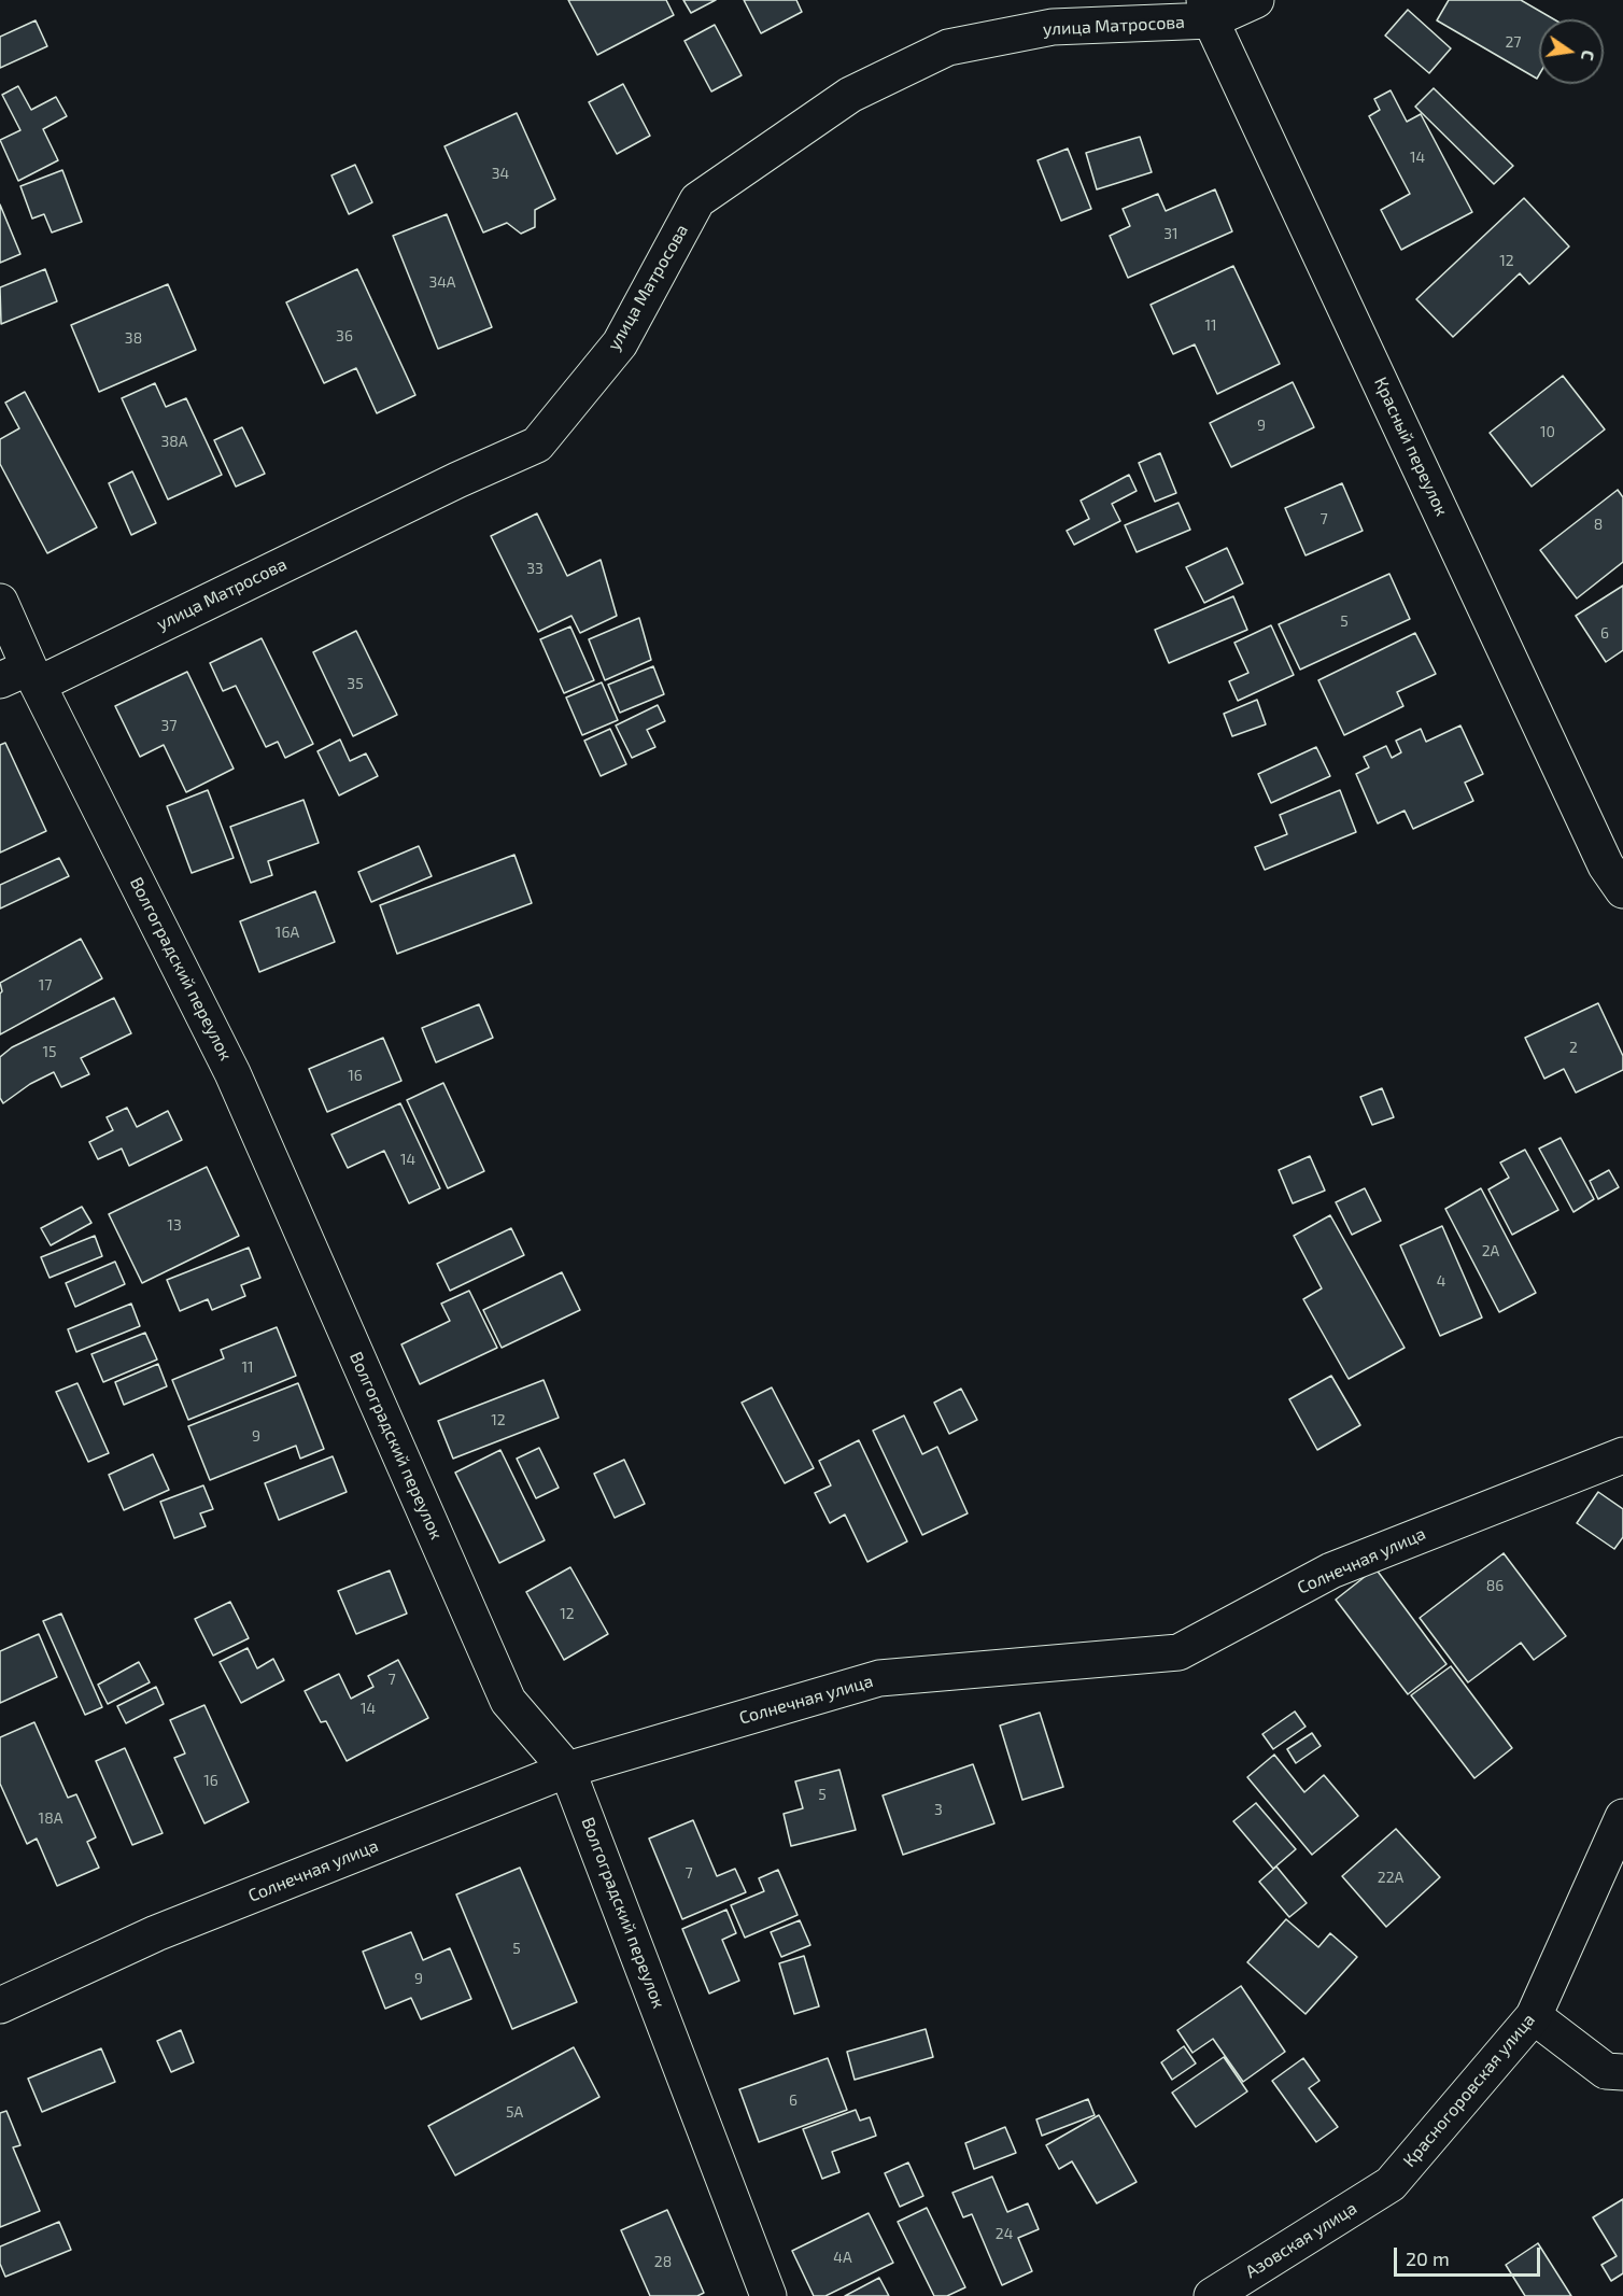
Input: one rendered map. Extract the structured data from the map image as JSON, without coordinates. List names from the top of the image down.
{
  "streets": {
    "street": [
      "улица Матросова",
      "Красный переулок",
      "Волгоградский переулок",
      "Солнечная улица",
      "Красногоровская улица",
      "Азовская улица"
    ]
  },
  "crossings": [
    ["улица Матросова", "Красный переулок"],
    ["улица Матросова", "Волгоградский переулок"],
    ["Волгоградский переулок", "Солнечная улица"],
    ["Красногоровская улица", "Азовская улица"]
  ],
  "house_numbers": [
    "27",
    "14",
    "34",
    "31",
    "12",
    "34А",
    "11",
    "36",
    "38",
    "9",
    "10",
    "38А",
    "7",
    "8",
    "33",
    "5",
    "6",
    "35",
    "37",
    "16А",
    "17",
    "2",
    "15",
    "16",
    "14",
    "13",
    "2А",
    "4",
    "11",
    "12",
    "9",
    "86",
    "12",
    "7",
    "14",
    "16",
    "5",
    "3",
    "18А",
    "7",
    "22А",
    "5",
    "9",
    "6",
    "5А",
    "24",
    "4А",
    "28"
  ],
  "scale_bar": "20 m",
  "north": "right"
}
